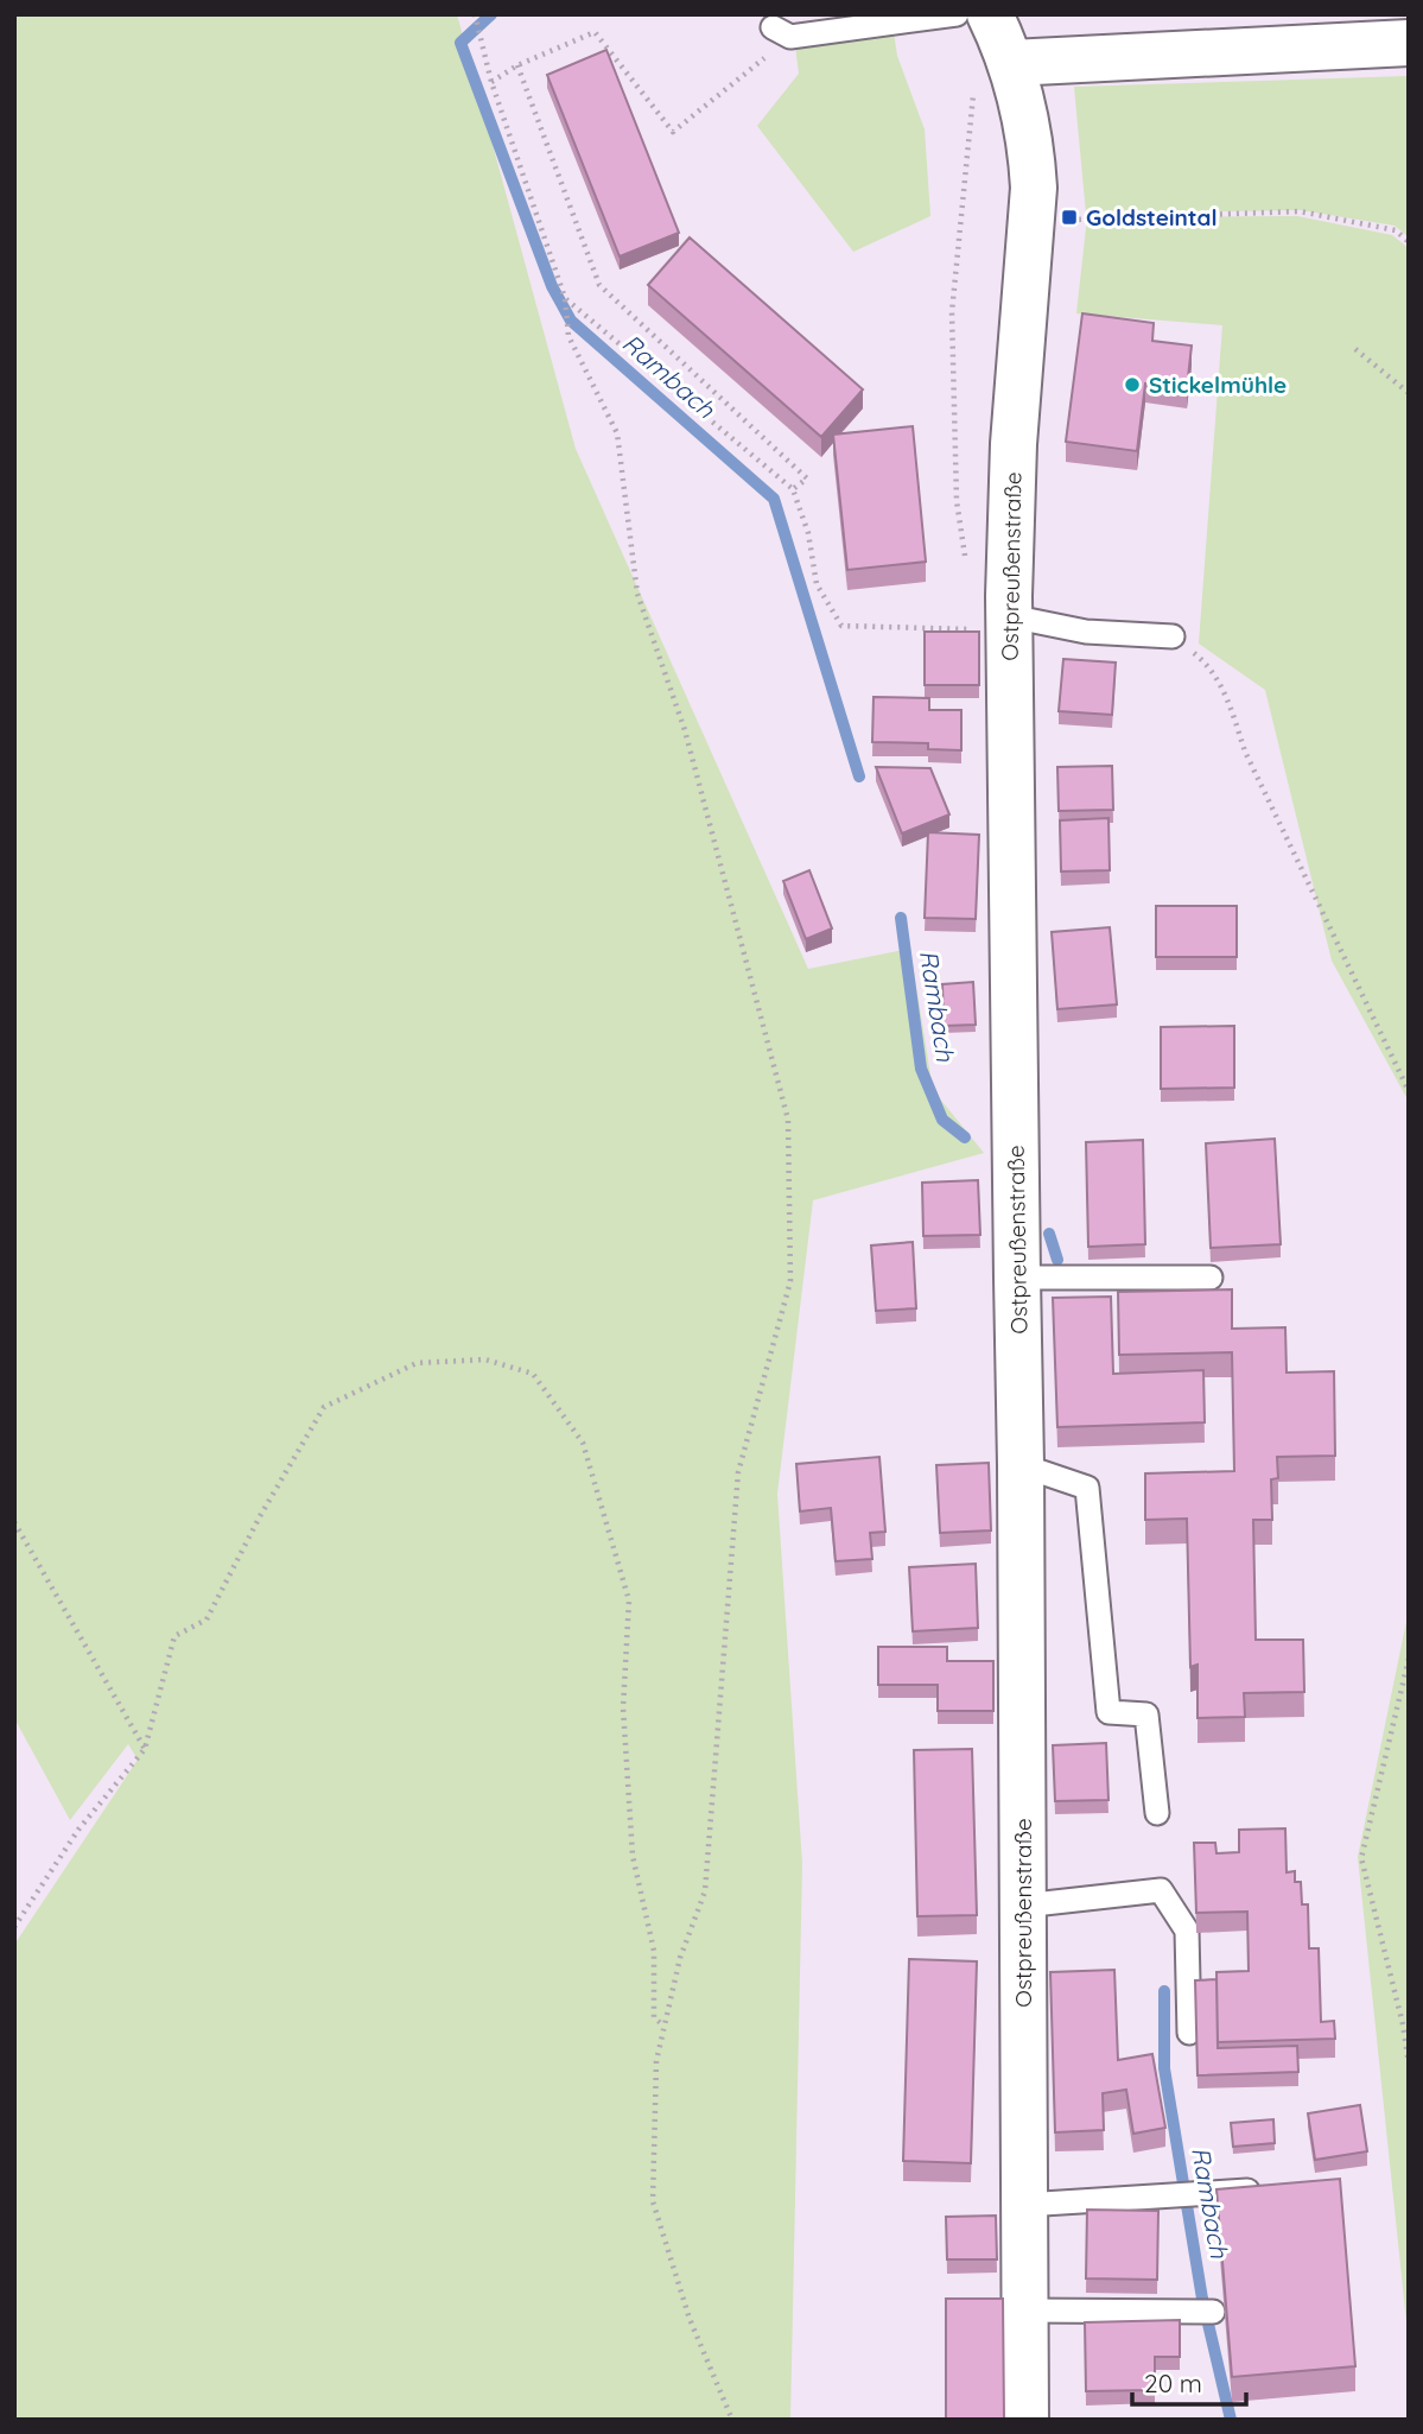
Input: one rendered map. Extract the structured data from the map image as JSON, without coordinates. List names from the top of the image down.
{
  "streets": {
    "main road": ["Ostpreußenstraße"]
  },
  "water": ["Rambach"],
  "places": {
    "transit": ["Goldsteintal"],
    "other": ["Stickelmühle"]
  },
  "scale_bar": "20 m"
}
